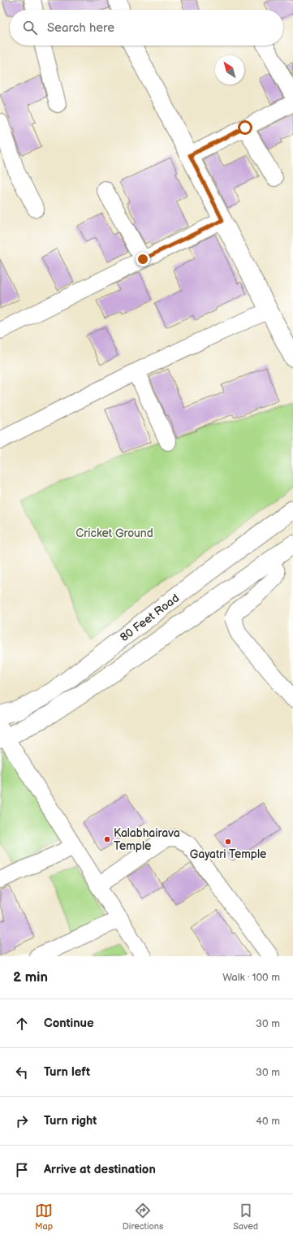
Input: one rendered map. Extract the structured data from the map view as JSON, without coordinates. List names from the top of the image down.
{
  "streets": {
    "main road": ["80 Feet Road"]
  },
  "parks": ["Cricket Ground"],
  "places": ["Kalabhairava Temple", "Gayatri Temple"],
  "north": "top left",
  "page": {
    "search": "Search here",
    "heading": ["2 min", "Walk · 100 m"],
    "list": [
      ["Continue", "30 m"],
      ["Turn left", "30 m"],
      ["Turn right", "40 m"],
      "Arrive at destination"
    ],
    "nav": ["Map", "Directions", "Saved"]
  }
}
